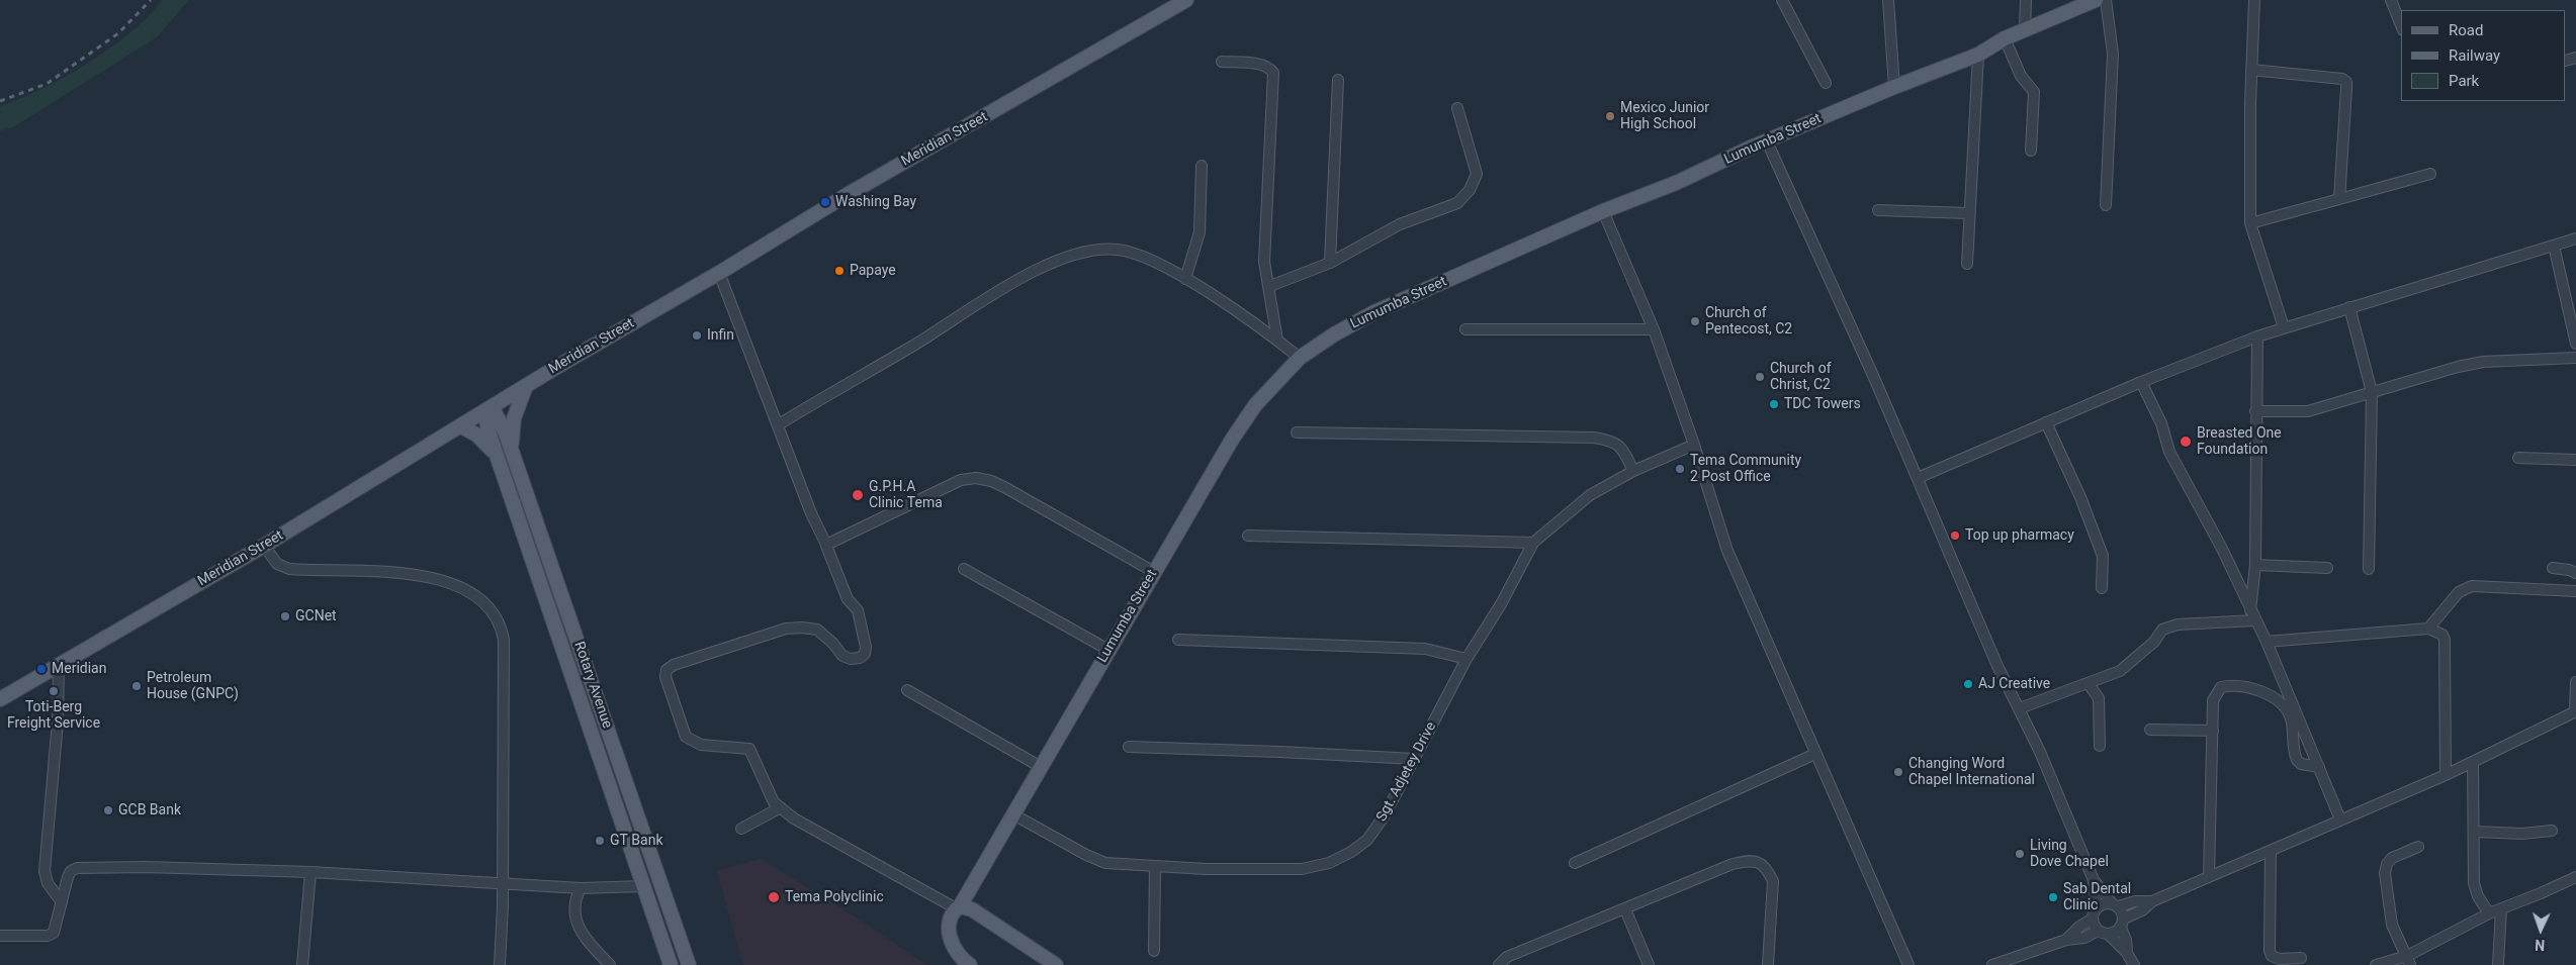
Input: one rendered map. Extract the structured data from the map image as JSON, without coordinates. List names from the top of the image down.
{
  "streets": {
    "main road": ["Meridian Street", "Lumumba Street", "Rotary Avenue"],
    "street": ["Sgt. Adjetey Drive"]
  },
  "crossings": [
    ["Meridian Street", "Rotary Avenue"],
    ["Lumumba Street", "Sgt. Adjetey Drive"]
  ],
  "places": [
    "Mexico Junior High School",
    "Washing Bay",
    "Papaye",
    "Church of Pentecost, C2",
    "Infin",
    "Church of Christ, C2",
    "TDC Towers",
    "Breasted One Foundation",
    "Tema Community 2 Post Office",
    "G.P.H.A Clinic Tema",
    "Top up pharmacy",
    "GCNet",
    "Meridian",
    "AJ Creative",
    "Petroleum House (GNPC)",
    "Toti-Berg Freight Service",
    "Changing Word Chapel International",
    "GCB Bank",
    "GT Bank",
    "Living Dove Chapel",
    "Tema Polyclinic",
    "Sab Dental Clinic"
  ],
  "legend": ["Road", "Railway", "Park"],
  "north": "bottom"
}
